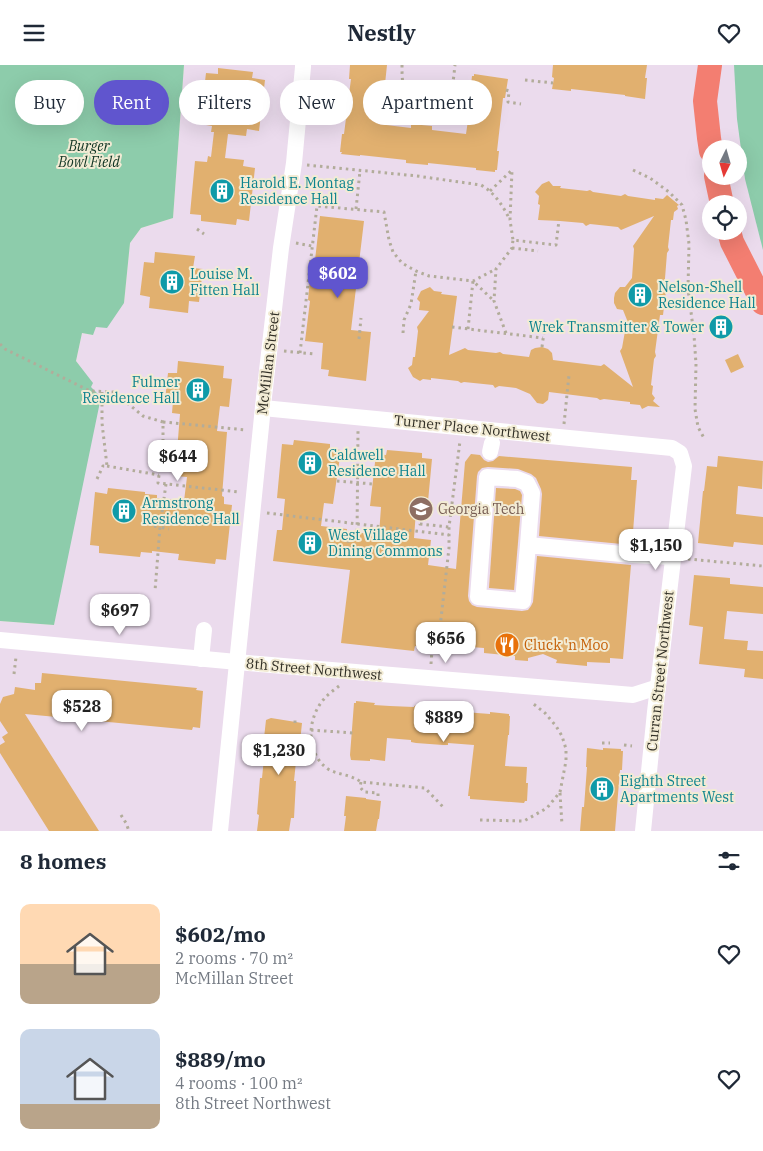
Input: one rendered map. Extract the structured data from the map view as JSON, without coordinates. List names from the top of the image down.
{
  "streets": {
    "street": [
      "McMillan Street",
      "Turner Place Northwest",
      "8th Street Northwest",
      "Curran Street Northwest"
    ]
  },
  "crossings": [
    ["McMillan Street", "Turner Place Northwest"],
    ["McMillan Street", "8th Street Northwest"],
    ["Turner Place Northwest", "Curran Street Northwest"],
    ["8th Street Northwest", "Curran Street Northwest"]
  ],
  "parks": ["Burger Bowl Field"],
  "places": {
    "building": [
      "Harold E. Montag Residence Hall",
      "Louise M. Fitten Hall",
      "Nelson-Shell Residence Hall",
      "Wrek Transmitter & Tower",
      "Fulmer Residence Hall",
      "Caldwell Residence Hall",
      "Armstrong Residence Hall",
      "West Village Dining Commons",
      "Eighth Street Apartments West"
    ],
    "school or university": ["Georgia Tech"],
    "restaurant": ["Cluck 'n Moo"]
  },
  "north": "bottom",
  "page": {
    "header": "Nestly",
    "chip": [
      "Buy",
      "Rent",
      "Filters",
      "New",
      "Apartment"
    ],
    "price": [
      "$602",
      "$644",
      "$1,150",
      "$697",
      "$656",
      "$528",
      "$889",
      "$1,230"
    ],
    "heading": "8 homes",
    "list": [
      {
        "name": "$602/mo",
        "note": "2 rooms · 70 m² · McMillan Street"
      },
      {
        "name": "$889/mo",
        "note": "4 rooms · 100 m² · 8th Street Northwest"
      }
    ]
  }
}
